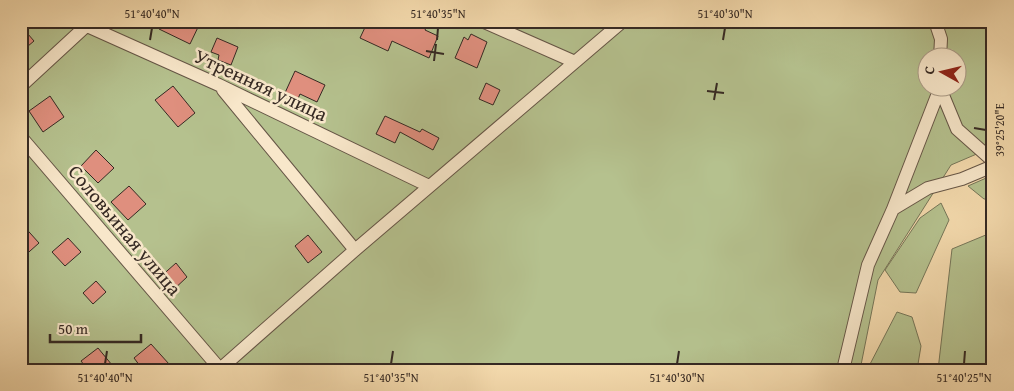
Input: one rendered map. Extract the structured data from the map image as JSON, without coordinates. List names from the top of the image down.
{
  "streets": {
    "street": ["Утренняя улица", "Соловьиная улица"]
  },
  "scale_bar": "50 m",
  "north": "left",
  "coordinates": [
    "51°40'40\"N",
    "51°40'35\"N",
    "51°40'30\"N",
    "39°25'20\"E",
    "51°40'25\"N"
  ]
}
